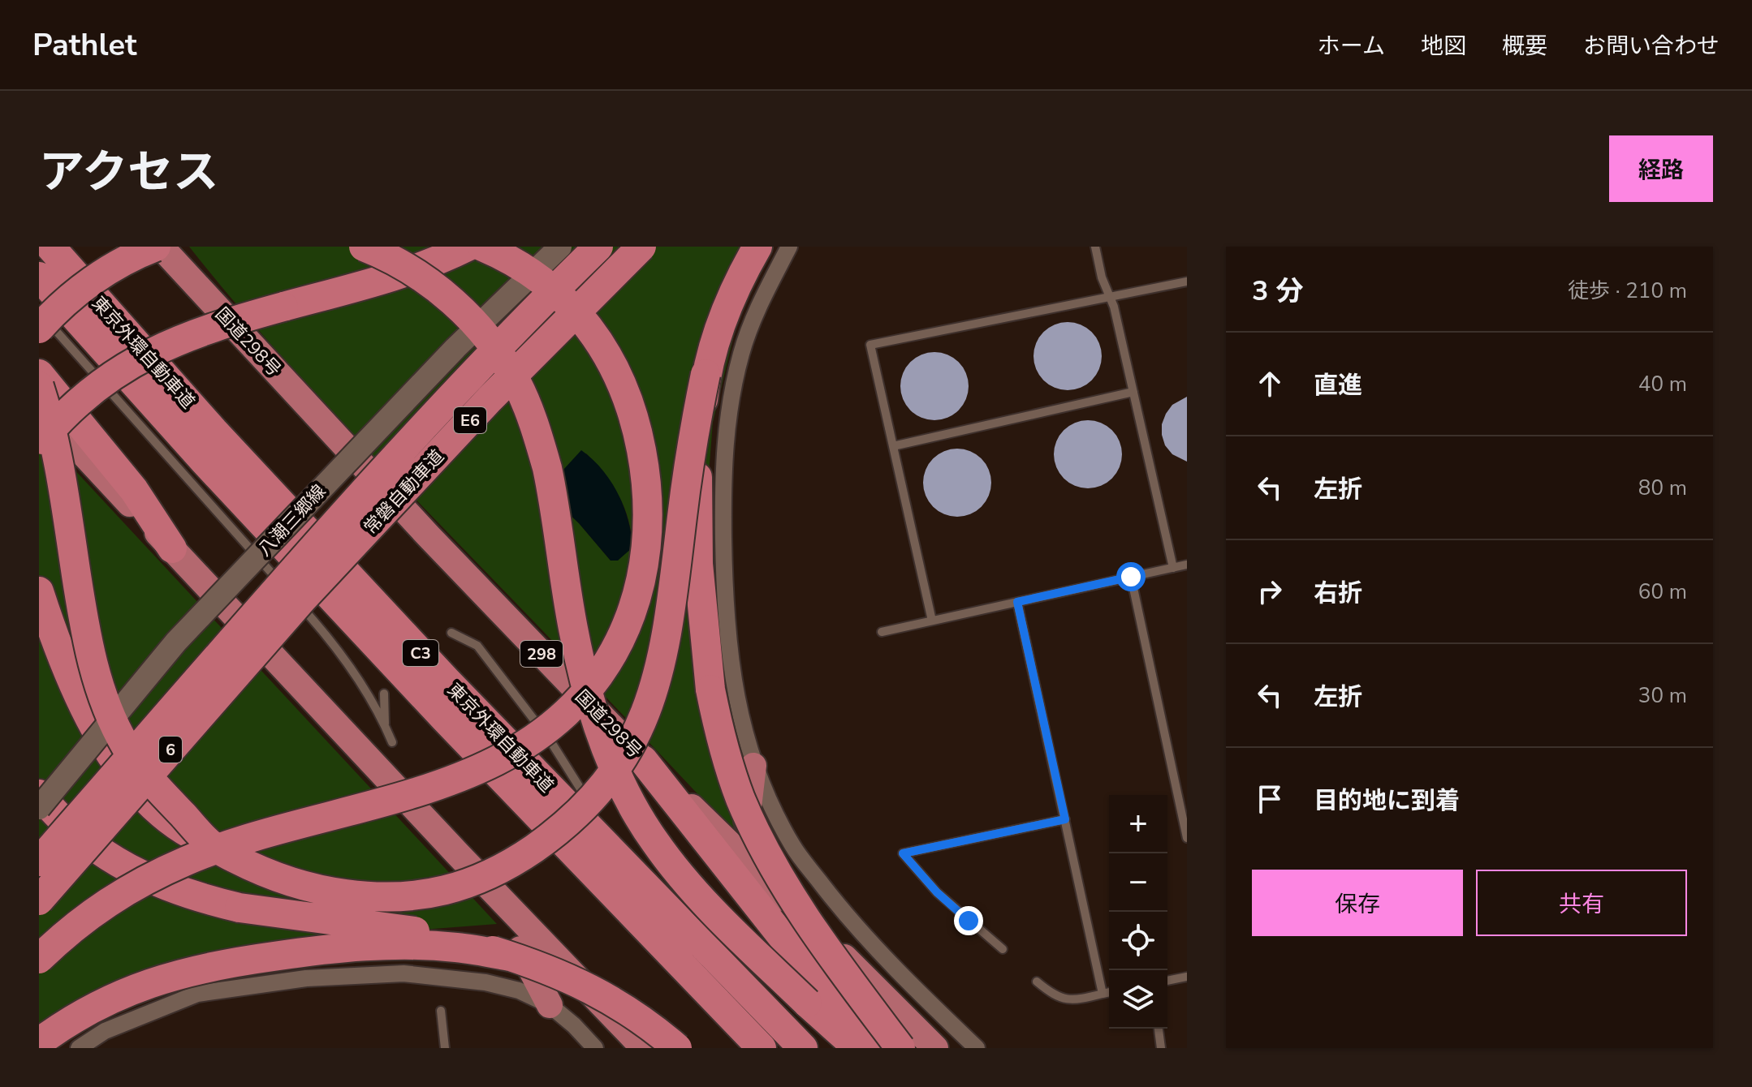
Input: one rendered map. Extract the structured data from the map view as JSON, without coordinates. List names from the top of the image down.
{
  "streets": {
    "highway": [
      "国道298号",
      "東京外環自動車道",
      "E6",
      "常磐自動車道",
      "C3",
      "298",
      "6"
    ],
    "main road": ["八潮三郷線"]
  },
  "crossings": [
    ["常磐自動車道", "6"]
  ],
  "page": {
    "header": "Pathlet",
    "nav": [
      "ホーム",
      "地図",
      "概要",
      "お問い合わせ"
    ],
    "title": "アクセス",
    "buttons": [
      "経路",
      ["保存", "共有"]
    ],
    "heading": ["3 分", "徒歩 · 210 m"],
    "list": [
      ["直進", "40 m"],
      ["左折", "80 m"],
      ["右折", "60 m"],
      ["左折", "30 m"],
      "目的地に到着"
    ],
    "map_buttons": ["+", "−"]
  }
}
